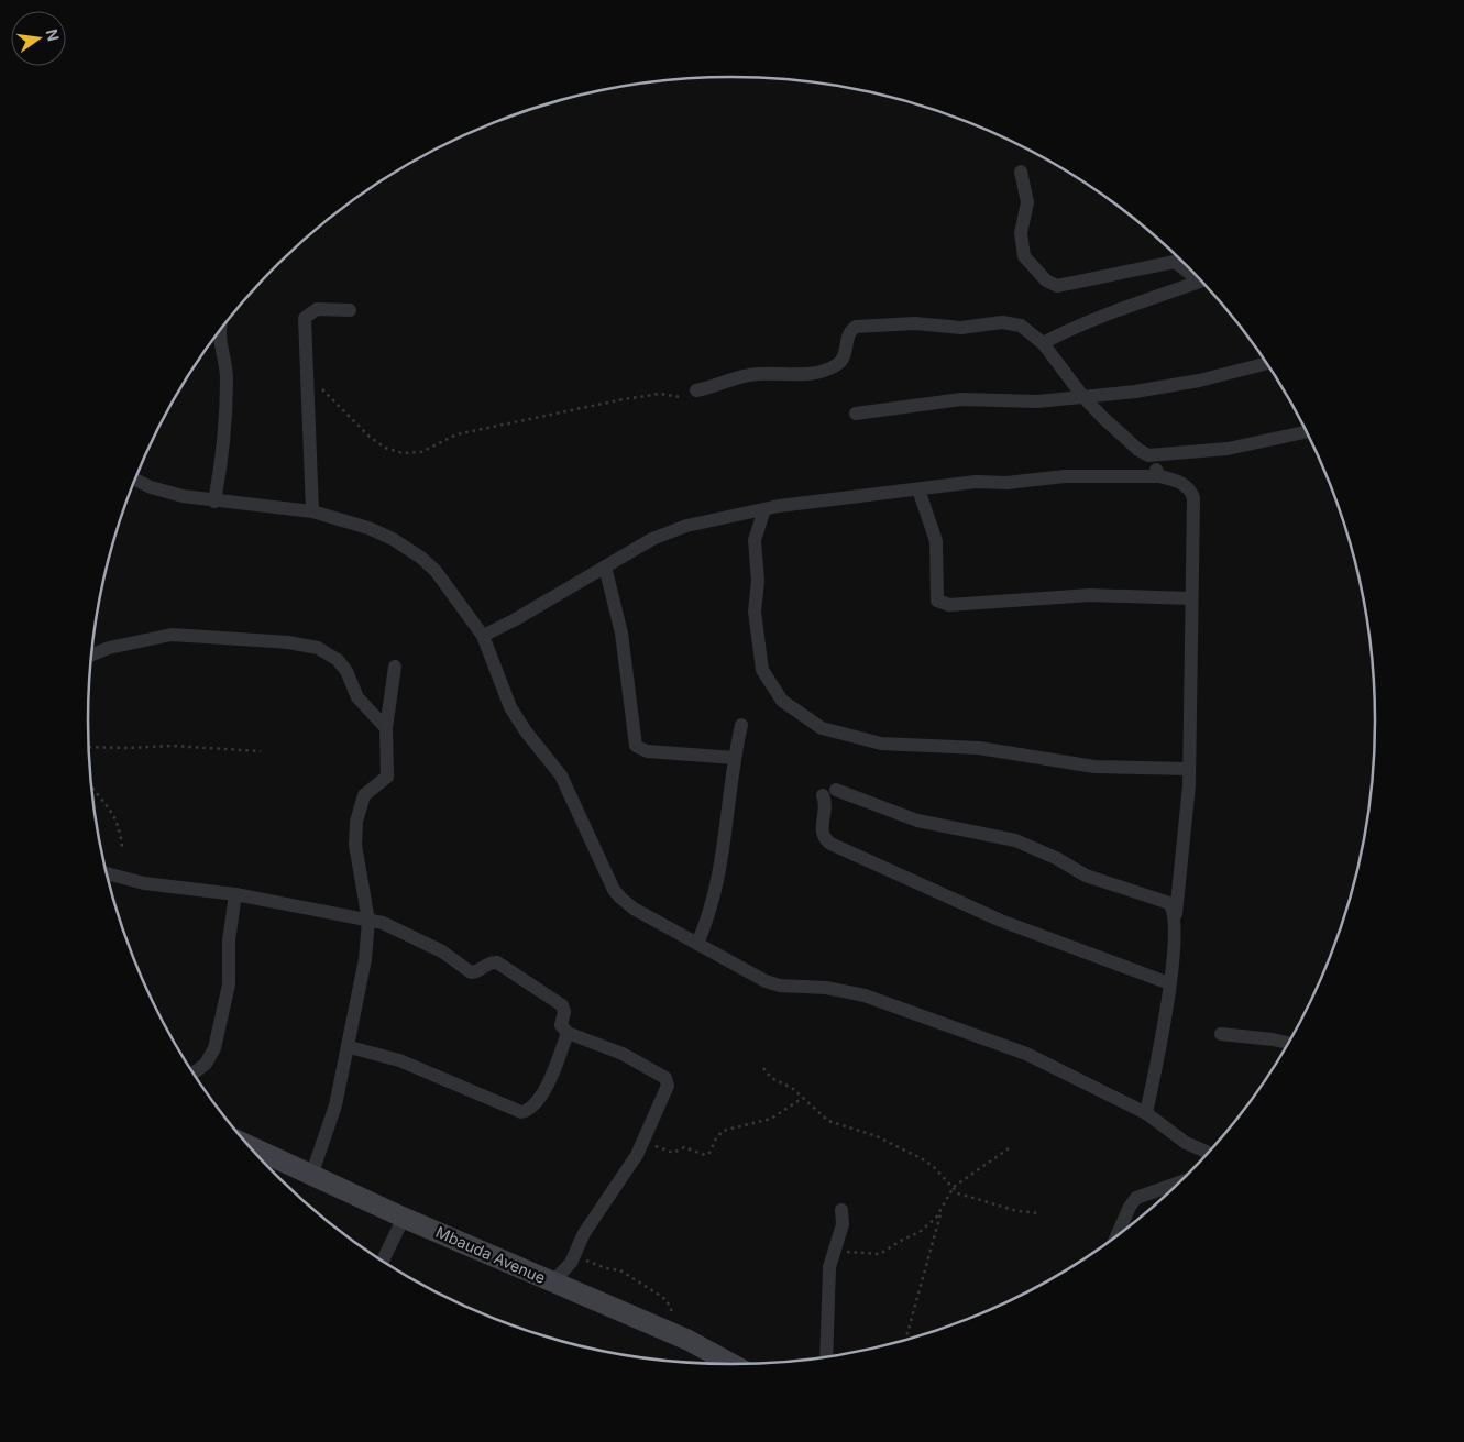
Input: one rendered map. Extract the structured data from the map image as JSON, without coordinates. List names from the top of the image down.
{
  "streets": {
    "street": ["Mbauda Avenue"]
  },
  "north": "right"
}
